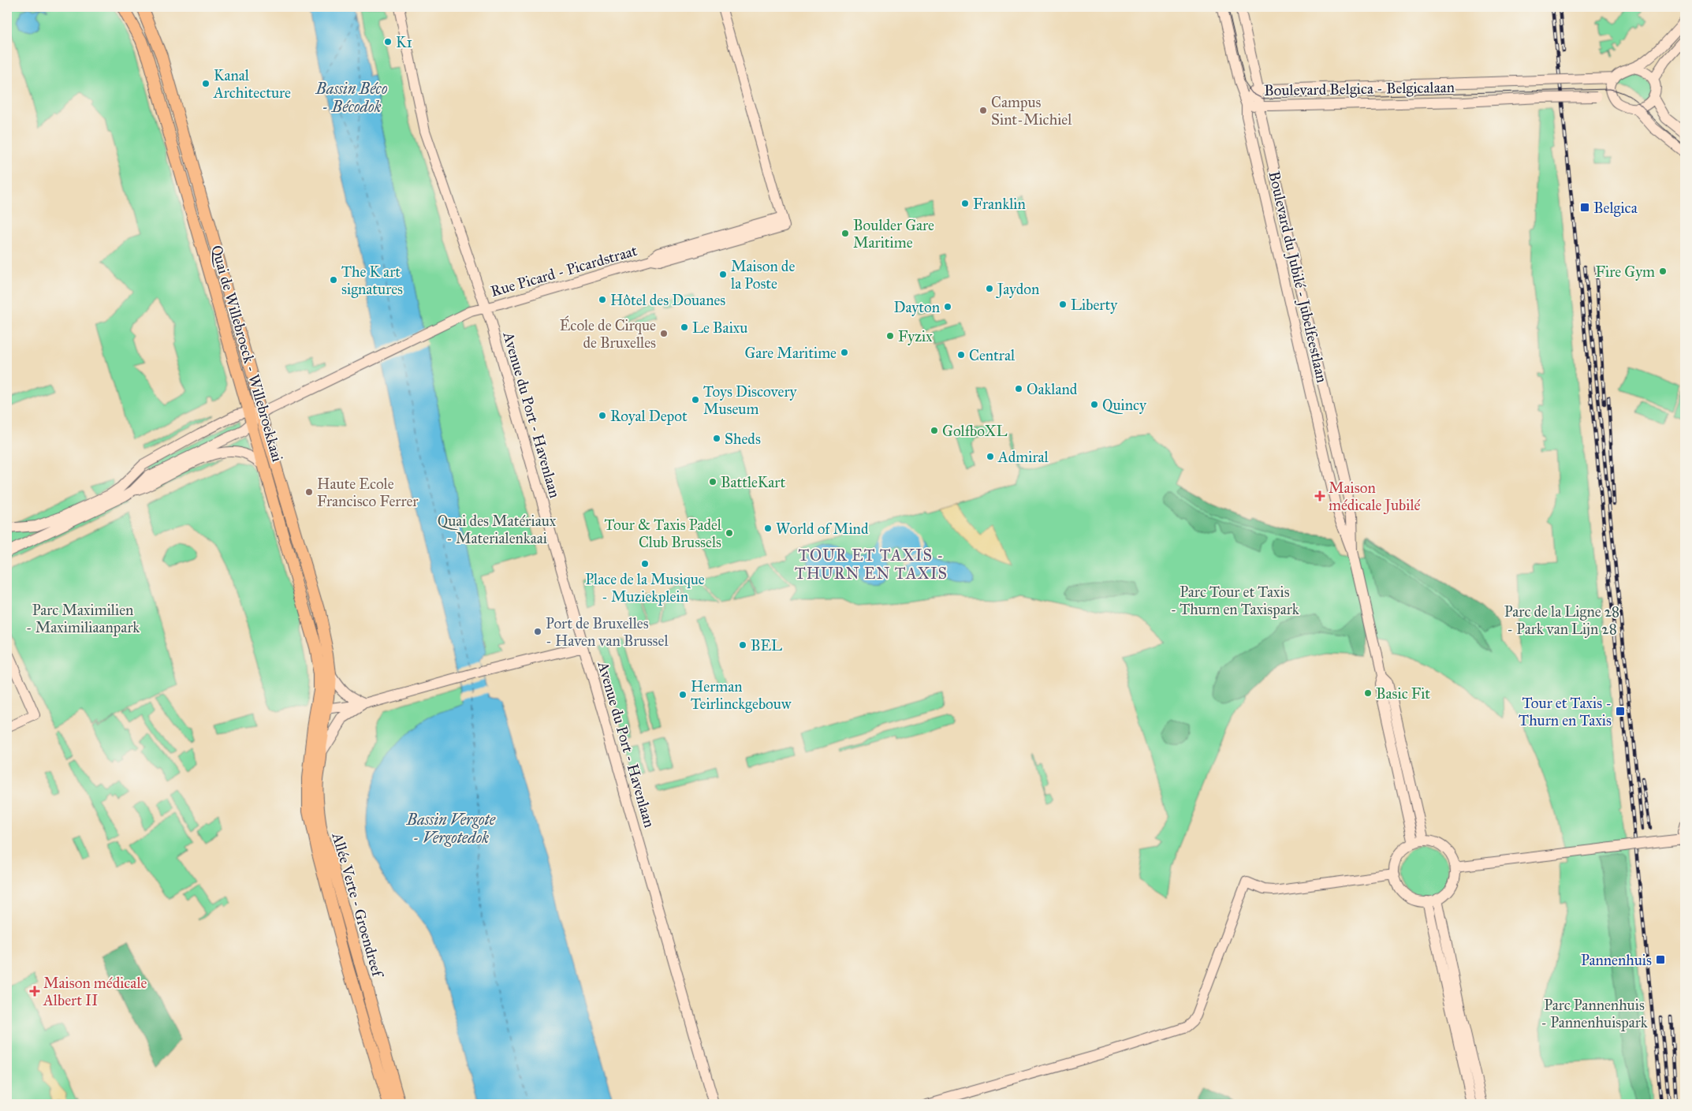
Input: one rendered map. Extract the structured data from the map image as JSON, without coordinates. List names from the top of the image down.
{
  "streets": {
    "main road": ["Quai de Willebroeck - Willebroekkaai", "Allée Verte - Groendreef"],
    "street": [
      "Boulevard Belgica - Belgicalaan",
      "Rue Picard - Picardstraat",
      "Boulevard du Jubilé - Jubelfeestlaan",
      "Avenue du Port - Havenlaan"
    ]
  },
  "crossings": [
    ["Boulevard Belgica - Belgicalaan", "Boulevard du Jubilé - Jubelfeestlaan"],
    ["Rue Picard - Picardstraat", "Quai de Willebroeck - Willebroekkaai"],
    ["Rue Picard - Picardstraat", "Avenue du Port - Havenlaan"],
    ["Quai de Willebroeck - Willebroekkaai", "Allée Verte - Groendreef"]
  ],
  "districts": ["TOUR ET TAXIS - THURN EN TAXIS"],
  "water": ["Bassin Béco - Bécodok", "Bassin Vergote - Vergotedok"],
  "parks": [
    "Quai des Matériaux - Materialenkaai",
    "Parc Tour et Taxis - Thurn en Taxispark",
    "Parc Maximilien - Maximiliaanpark",
    "Parc de la Ligne 28 - Park van Lijn 28",
    "Parc Pannenhuis - Pannenhuispark"
  ],
  "places": {
    "other": [
      "K1",
      "Kanal Architecture",
      "Campus Sint-Michiel",
      "Franklin",
      "Boulder Gare Maritime",
      "Fire Gym",
      "Maison de la Poste",
      "The K art signatures",
      "Jaydon",
      "Hôtel des Douanes",
      "Liberty",
      "Dayton",
      "Le Baixu",
      "École de Cirque de Bruxelles",
      "Fyzix",
      "Gare Maritime",
      "Central",
      "Oakland",
      "Toys Discovery Museum",
      "Quincy",
      "Royal Depot",
      "GolfboXL",
      "Sheds",
      "Admiral",
      "BattleKart",
      "Haute Ecole Francisco Ferrer",
      "World of Mind",
      "Tour & Taxis Padel Club Brussels",
      "Place de la Musique - Muziekplein",
      "Port de Bruxelles - Haven van Brussel",
      "BEL",
      "Basic Fit",
      "Herman Teirlinckgebouw"
    ],
    "transit": ["Belgica", "Tour et Taxis - Thurn en Taxis", "Pannenhuis"],
    "health": ["Maison médicale Jubilé", "Maison médicale Albert II"]
  }
}
